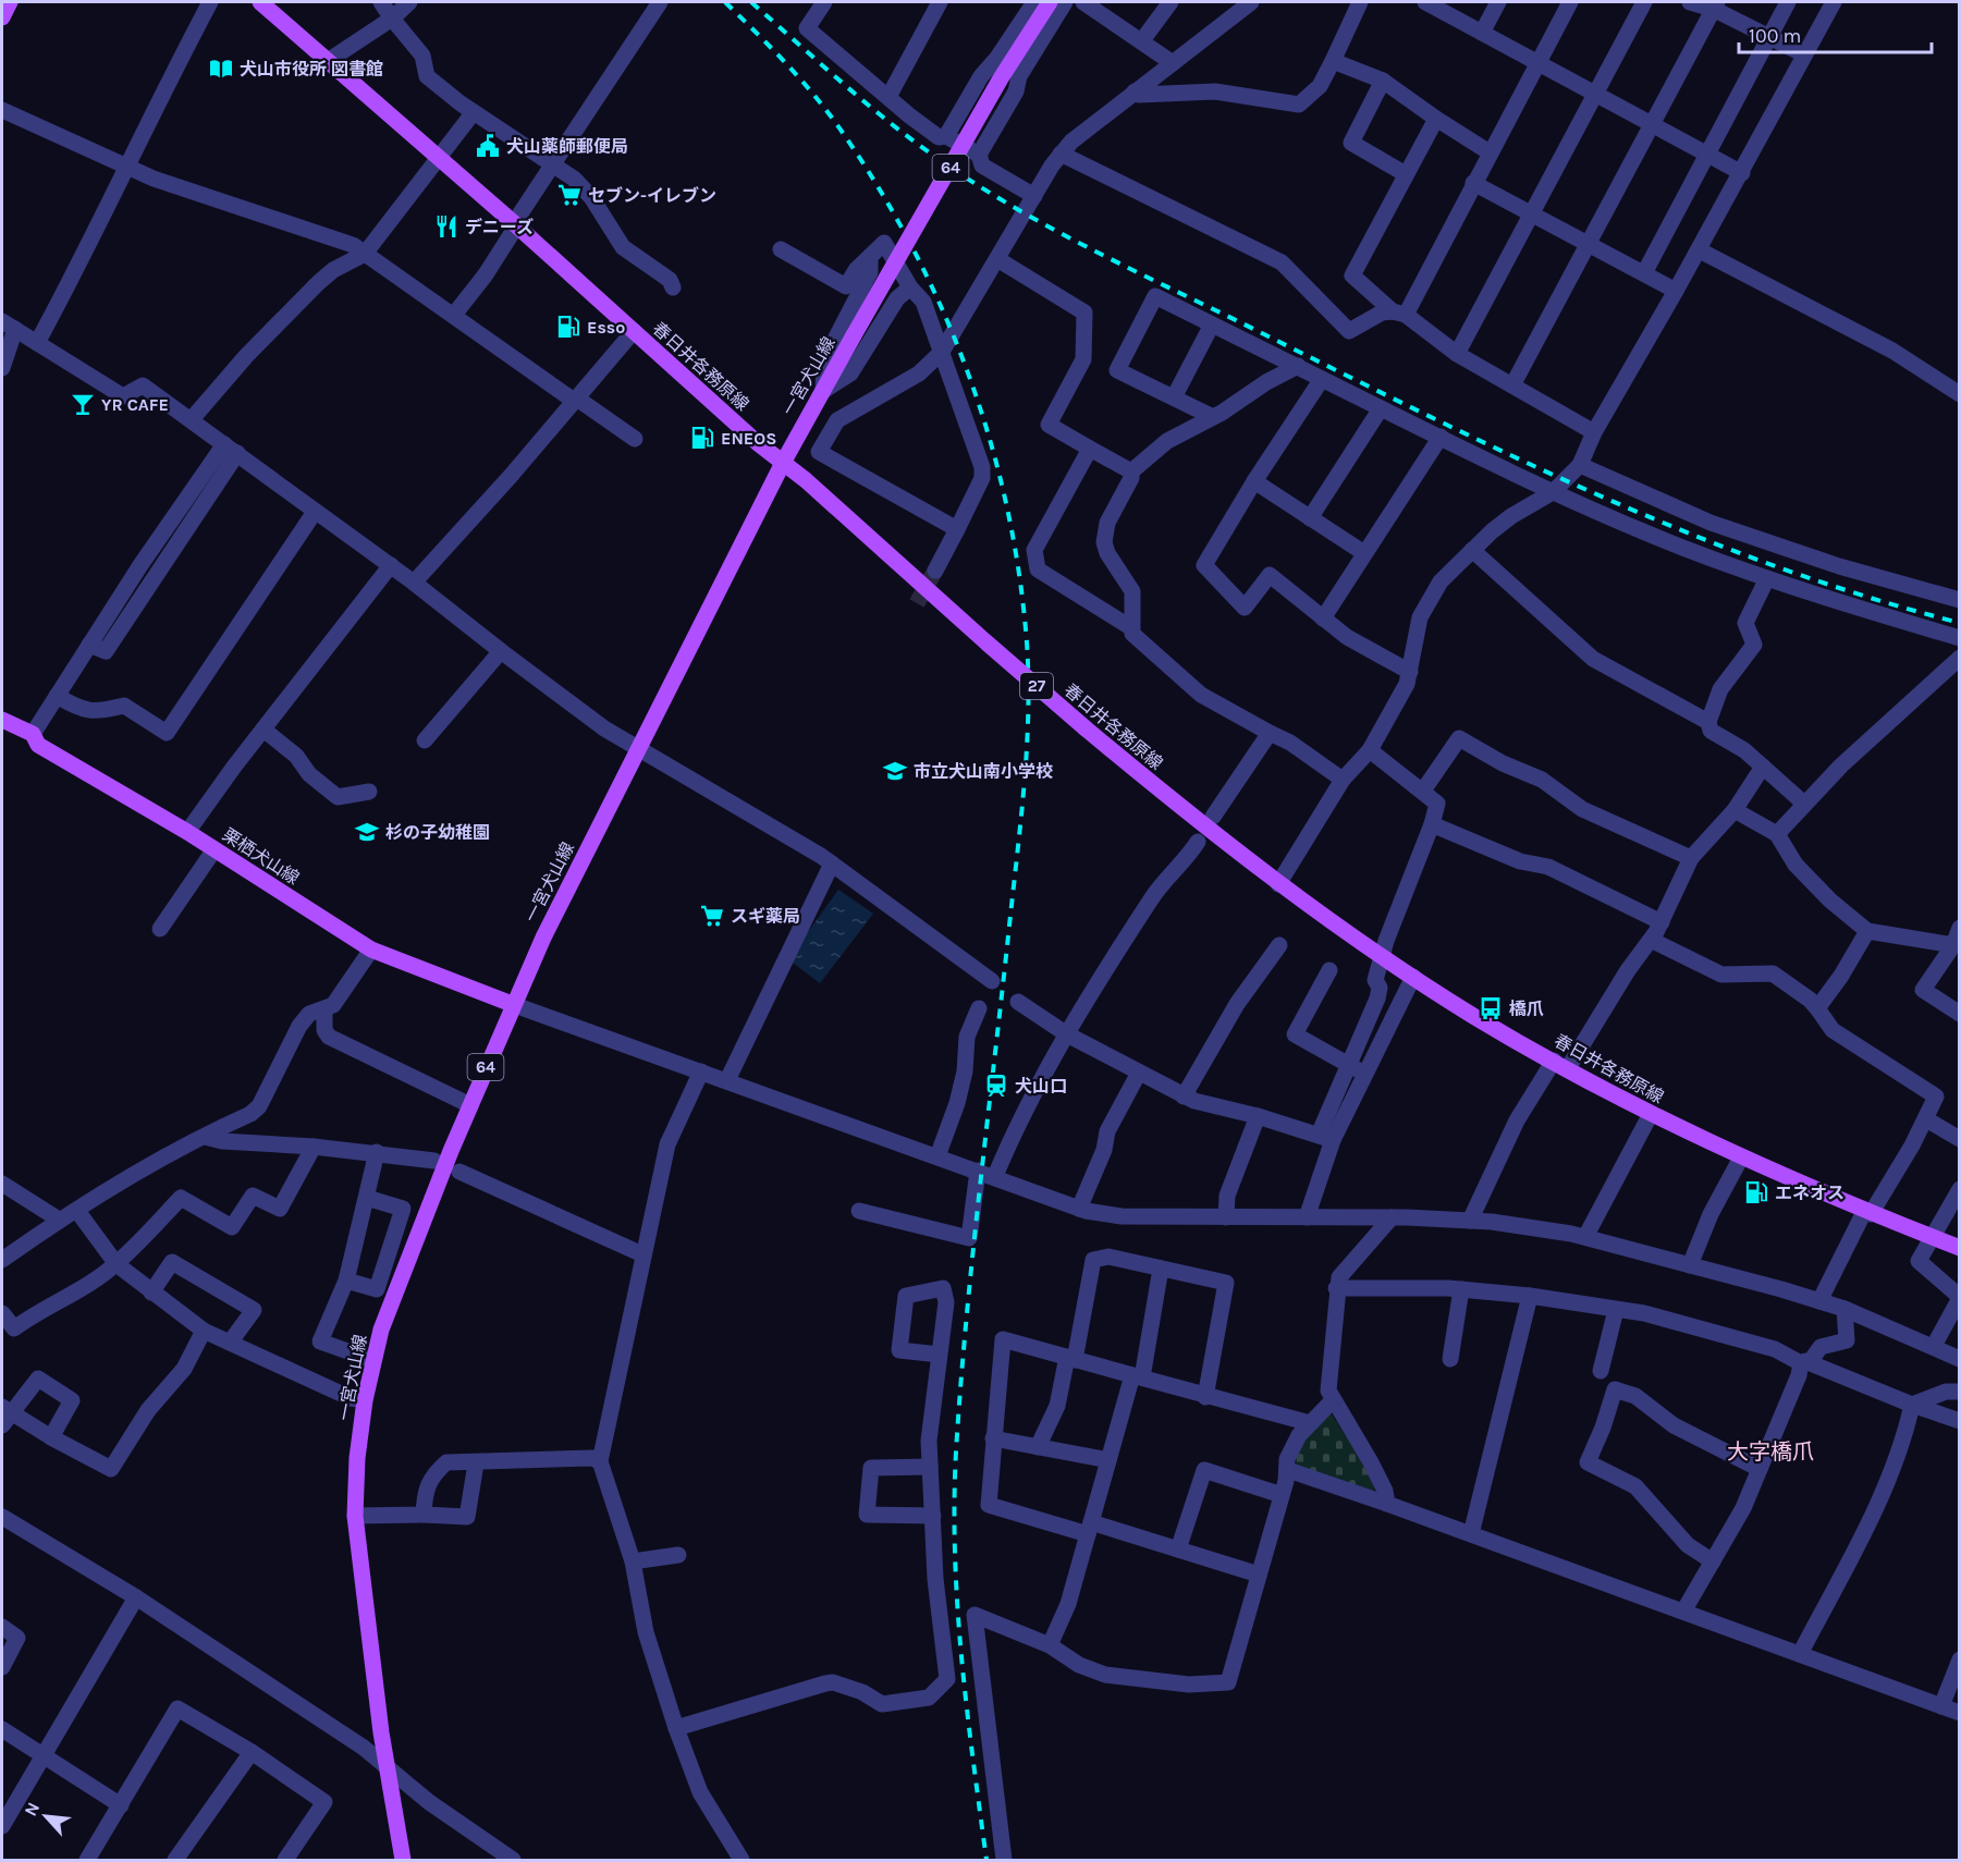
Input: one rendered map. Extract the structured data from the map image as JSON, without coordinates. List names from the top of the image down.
{
  "streets": {
    "main road": [
      "64",
      "春日井各務原線",
      "一宮犬山線",
      "27",
      "栗栖犬山線"
    ]
  },
  "crossings": [
    ["春日井各務原線", "一宮犬山線"],
    ["一宮犬山線", "栗栖犬山線"]
  ],
  "districts": ["大字橋爪"],
  "places": {
    "library": ["犬山市役所 図書館"],
    "public building": ["犬山薬師郵便局"],
    "supermarket": ["セブン-イレブン", "スギ薬局"],
    "restaurant": ["デニーズ"],
    "fuel station": ["Esso", "ENEOS", "エネオス"],
    "bar": ["YR CAFE"],
    "school or university": ["市立犬山南小学校", "杉の子幼稚園"],
    "bus stop": ["橋爪"],
    "station": ["犬山口"]
  },
  "scale_bar": "100 m",
  "north": "top left"
}
